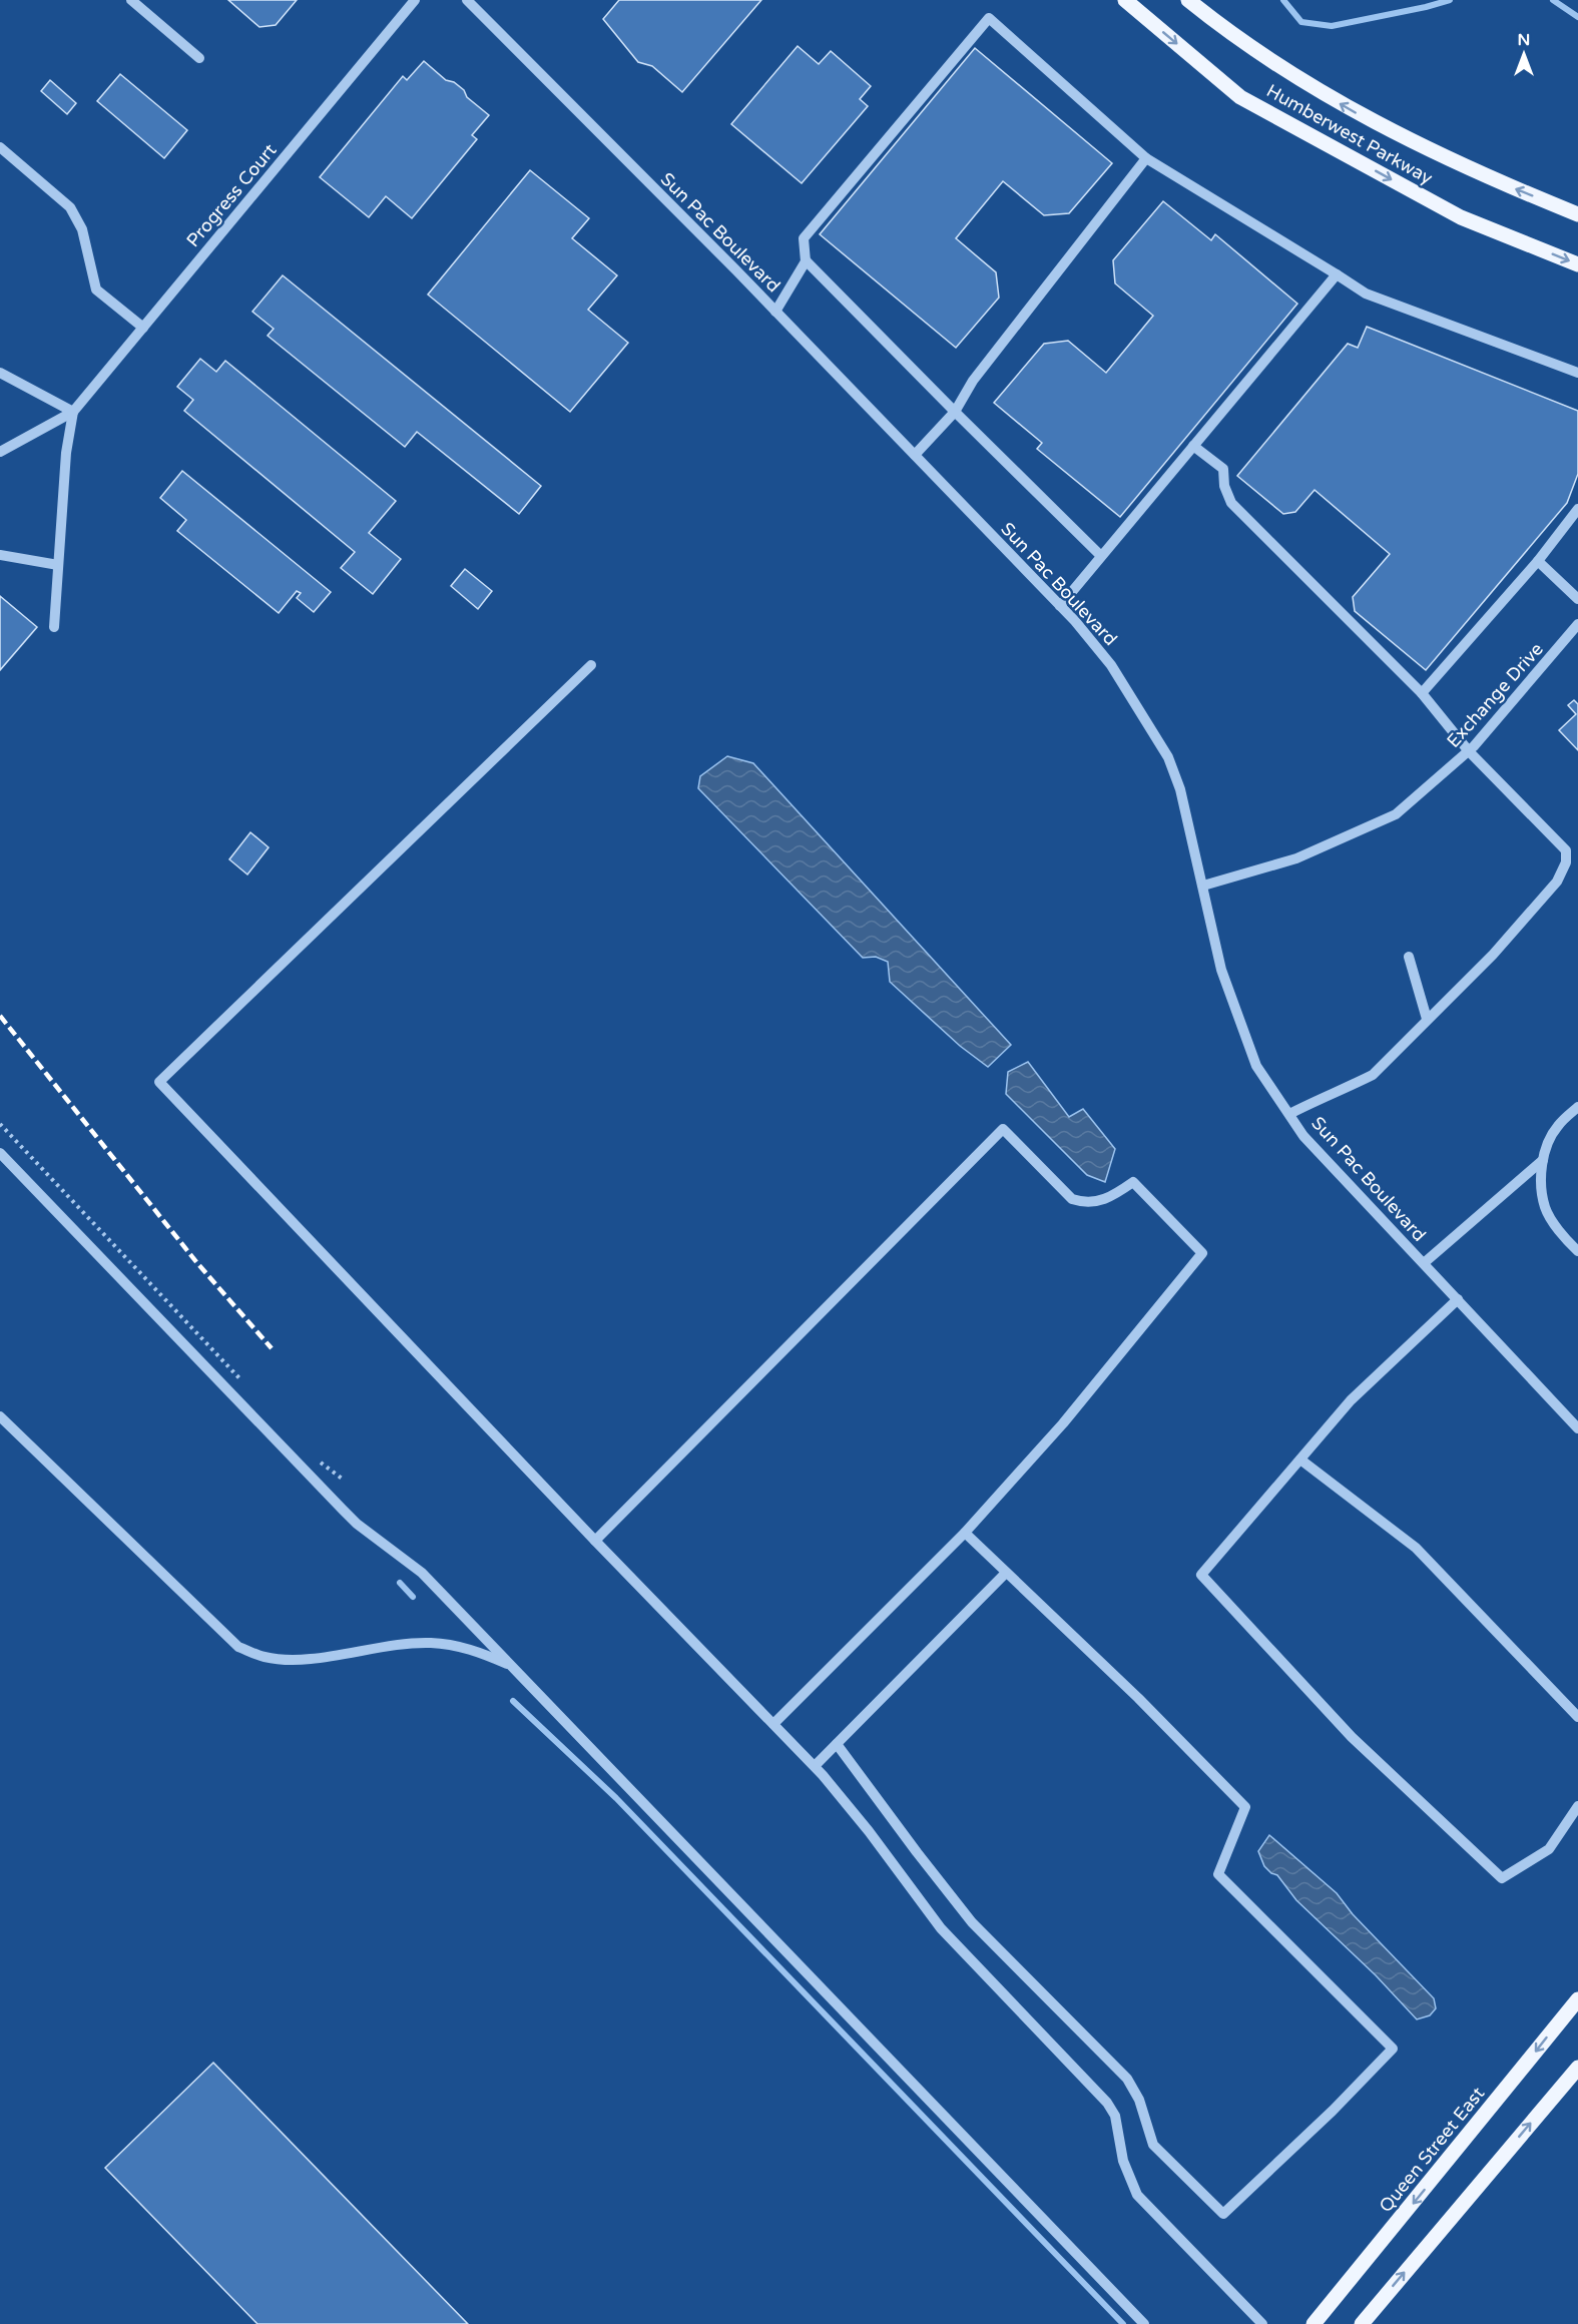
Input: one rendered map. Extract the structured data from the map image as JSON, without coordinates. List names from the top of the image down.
{
  "streets": {
    "main road": ["Humberwest Parkway", "Queen Street East"],
    "street": ["Progress Court", "Sun Pac Boulevard", "Exchange Drive"]
  },
  "crossings": [
    ["Sun Pac Boulevard", "Exchange Drive"]
  ],
  "north": "top"
}
